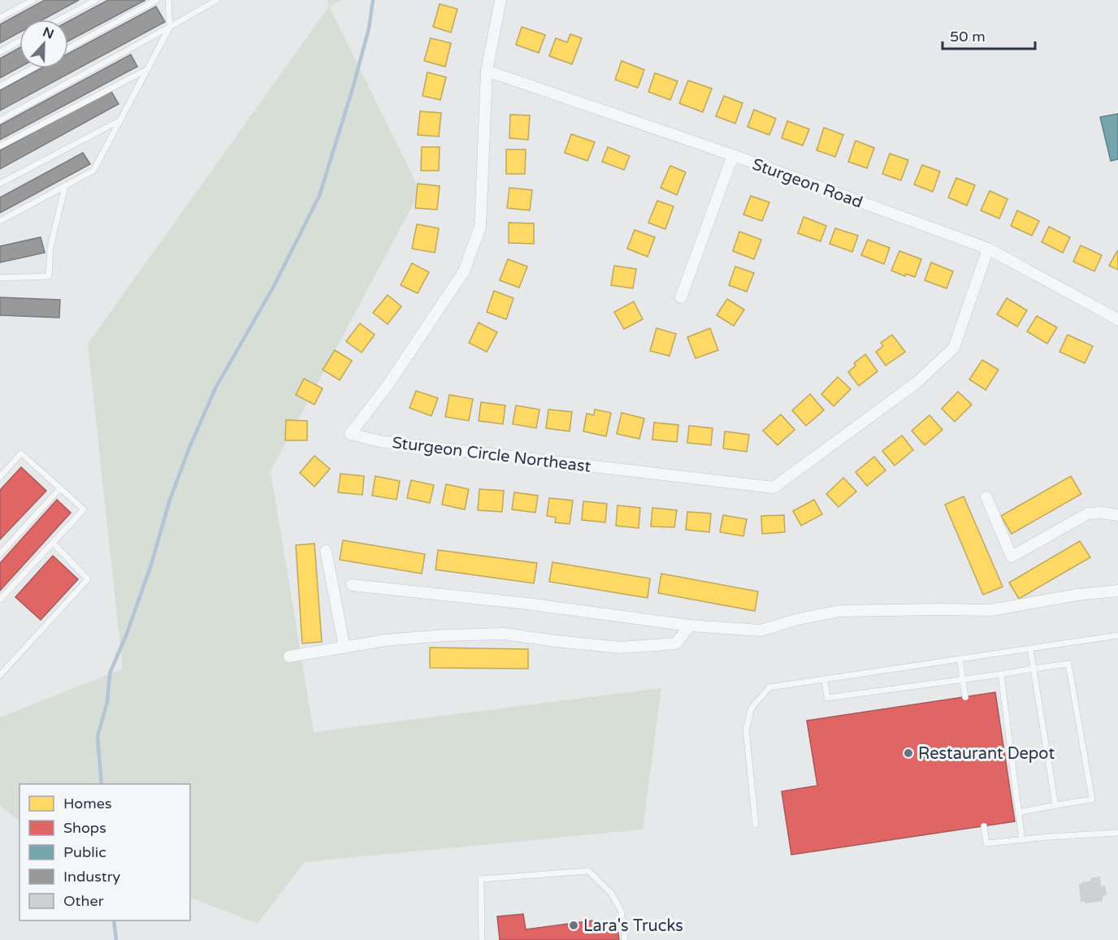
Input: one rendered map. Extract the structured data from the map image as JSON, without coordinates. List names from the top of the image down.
{
  "streets": {
    "street": ["Sturgeon Road", "Sturgeon Circle Northeast"]
  },
  "crossings": [
    ["Sturgeon Road", "Sturgeon Circle Northeast"]
  ],
  "places": ["Restaurant Depot", "Lara's Trucks"],
  "legend": [
    "Homes",
    "Shops",
    "Public",
    "Industry",
    "Other"
  ],
  "scale_bar": "50 m",
  "north": "top"
}
